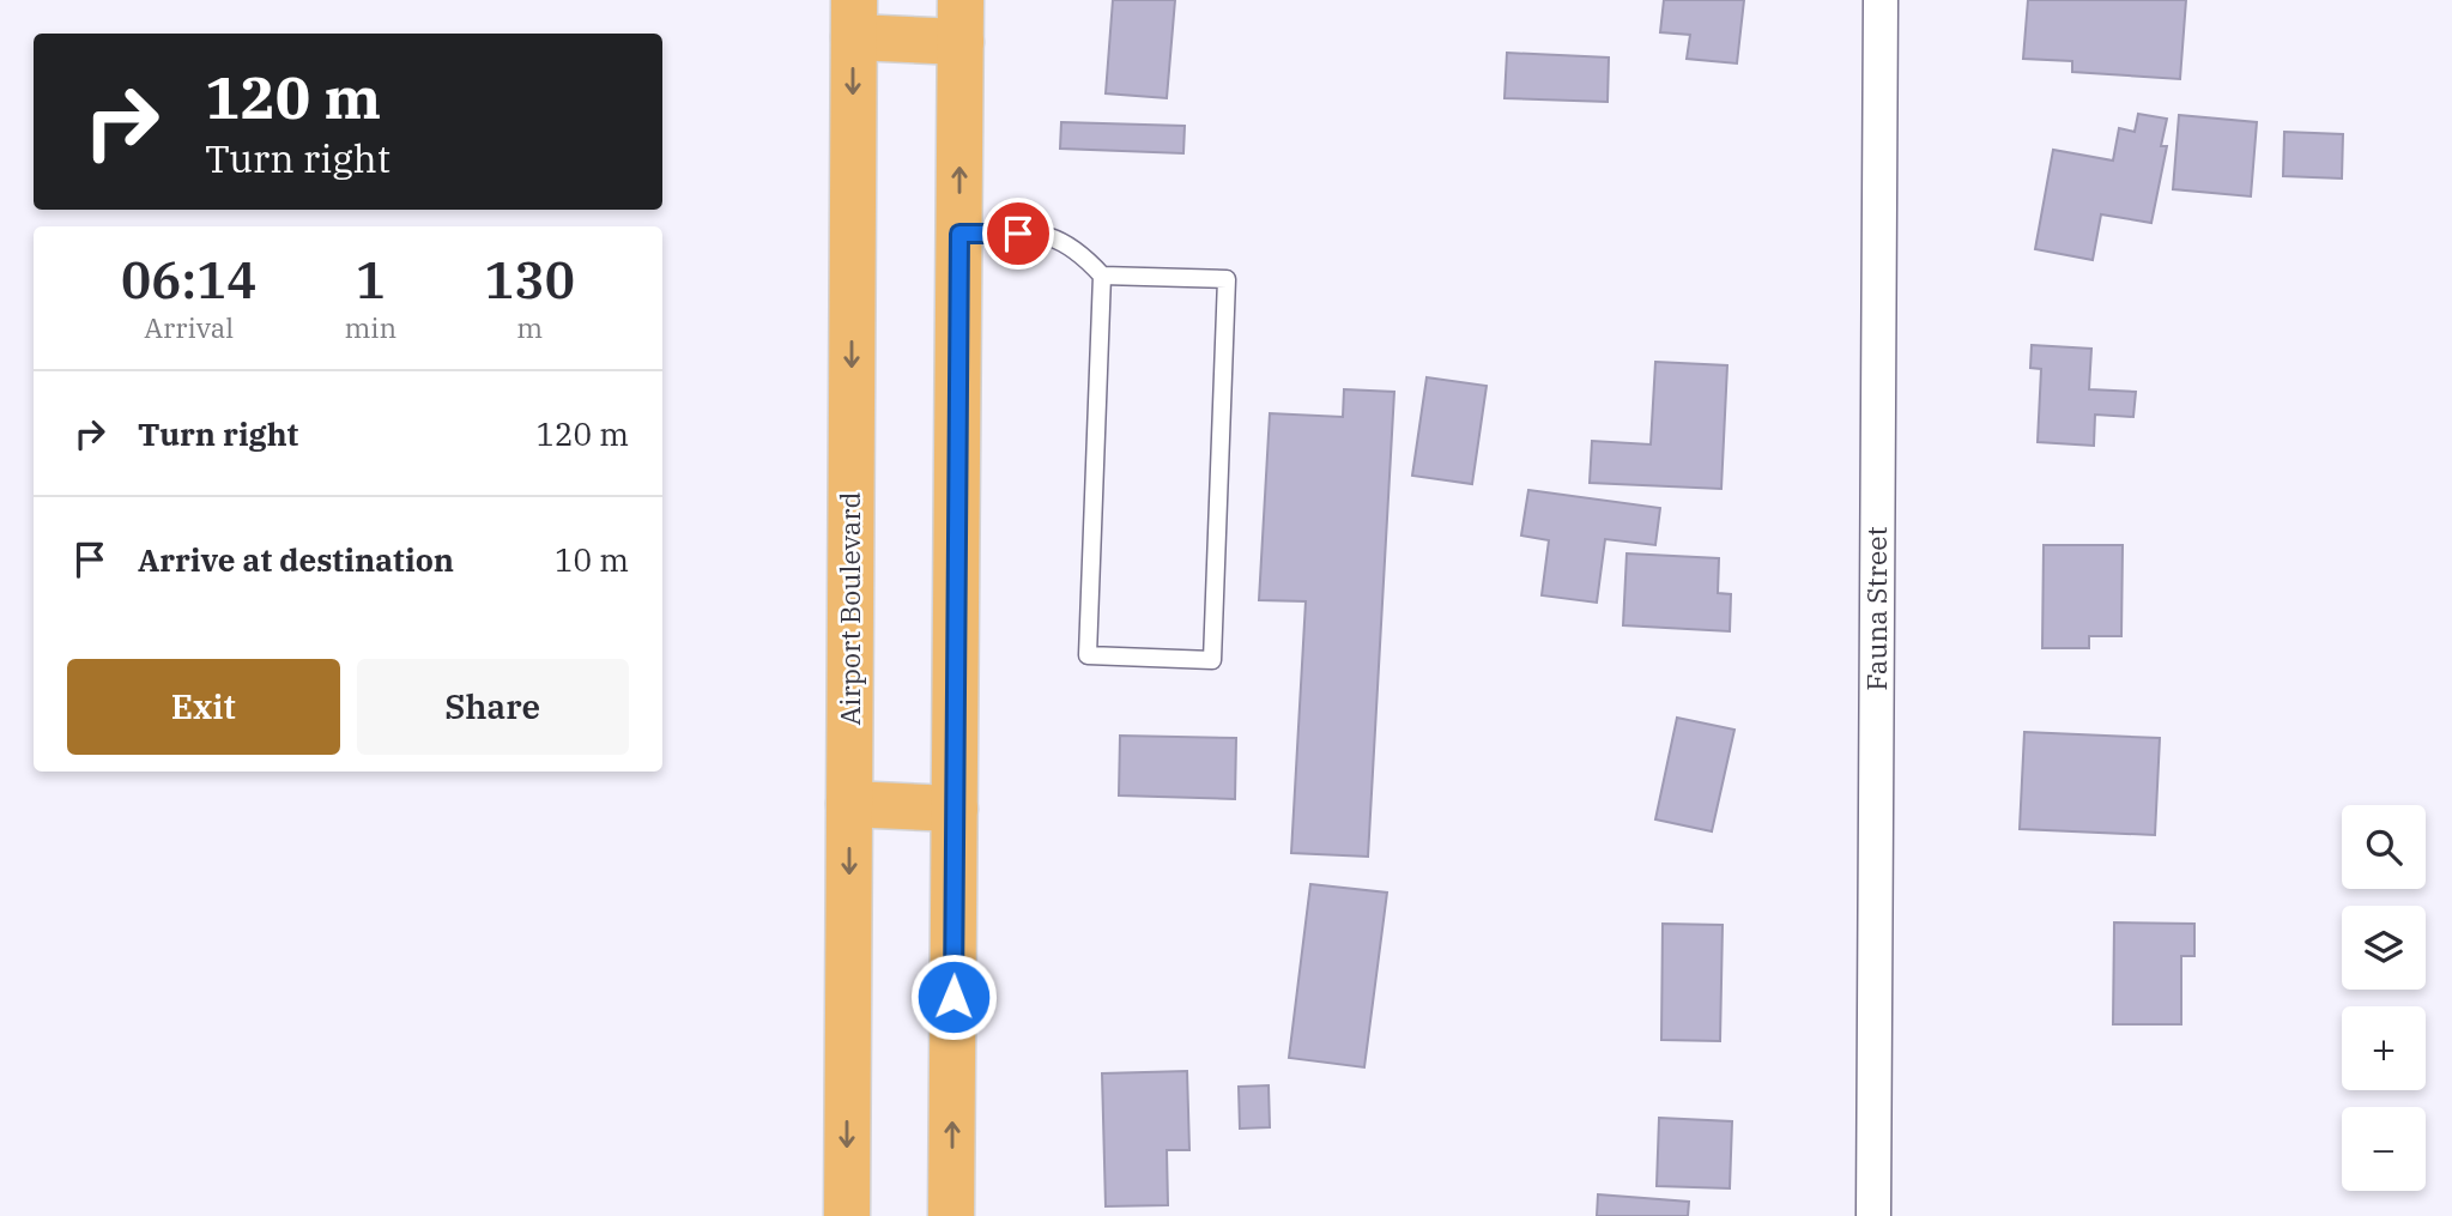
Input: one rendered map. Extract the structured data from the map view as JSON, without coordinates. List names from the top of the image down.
{
  "streets": {
    "main road": ["Airport Boulevard"],
    "street": ["Fauna Street"]
  },
  "page": {
    "turn": ["120 m", "Turn right"],
    "eta": [
      "06:14",
      "Arrival",
      "1",
      "min",
      "130",
      "m"
    ],
    "list": [
      {
        "name": "Turn right",
        "value": "120 m"
      },
      {
        "name": "Arrive at destination",
        "value": "10 m"
      }
    ],
    "buttons": ["Exit", "Share"],
    "map_buttons": ["+", "−"]
  }
}
